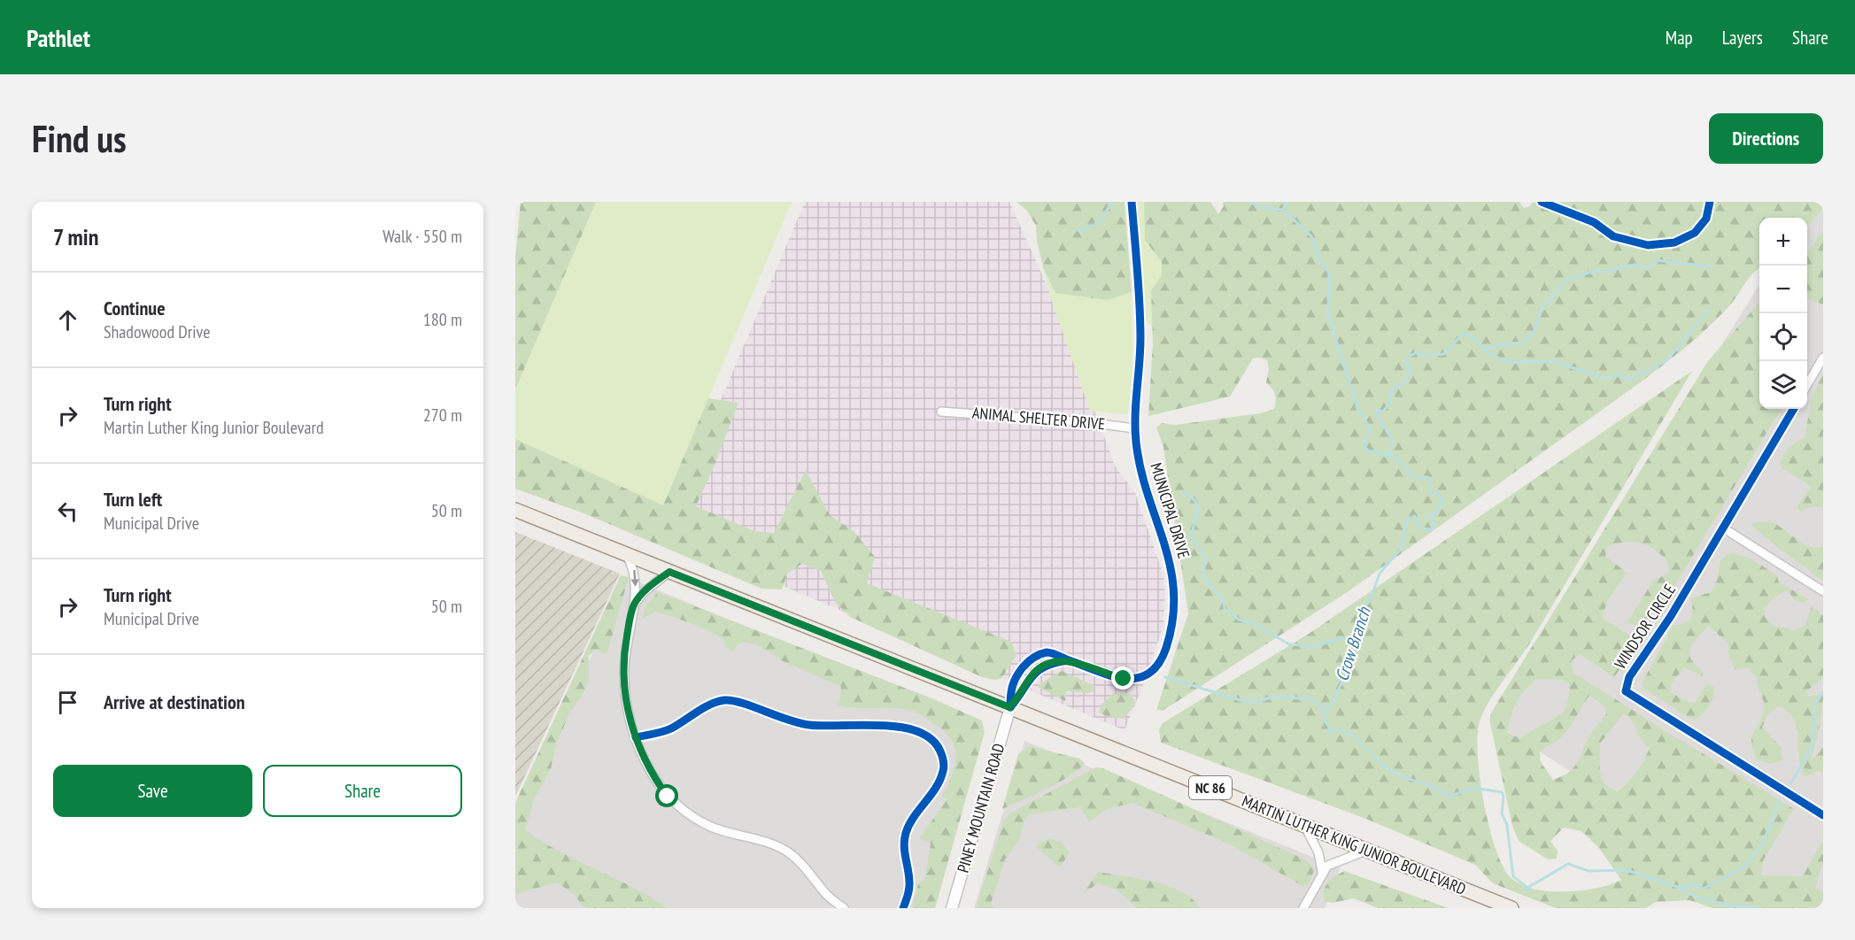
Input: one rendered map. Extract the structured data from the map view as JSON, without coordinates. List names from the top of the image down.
{
  "streets": {
    "main road": ["NC 86", "MARTIN LUTHER KING JUNIOR BOULEVARD"],
    "street": [
      "ANIMAL SHELTER DRIVE",
      "MUNICIPAL DRIVE",
      "WINDSOR CIRCLE",
      "PINEY MOUNTAIN ROAD"
    ]
  },
  "crossings": [
    ["ANIMAL SHELTER DRIVE", "MUNICIPAL DRIVE"],
    ["MUNICIPAL DRIVE", "PINEY MOUNTAIN ROAD"],
    ["MUNICIPAL DRIVE", "MARTIN LUTHER KING JUNIOR BOULEVARD"],
    ["PINEY MOUNTAIN ROAD", "MARTIN LUTHER KING JUNIOR BOULEVARD"]
  ],
  "water": ["Crow Branch"],
  "page": {
    "header": "Pathlet",
    "nav": ["Map", "Layers", "Share"],
    "buttons": [
      "Directions",
      ["Save", "Share"]
    ],
    "title": "Find us",
    "heading": ["7 min", "Walk · 550 m"],
    "map_buttons": ["+", "−"],
    "list": [
      ["Continue", "Shadowood Drive", "180 m"],
      ["Turn right", "Martin Luther King Junior Boulevard", "270 m"],
      ["Turn left", "Municipal Drive", "50 m"],
      ["Turn right", "Municipal Drive", "50 m"],
      "Arrive at destination"
    ]
  }
}
